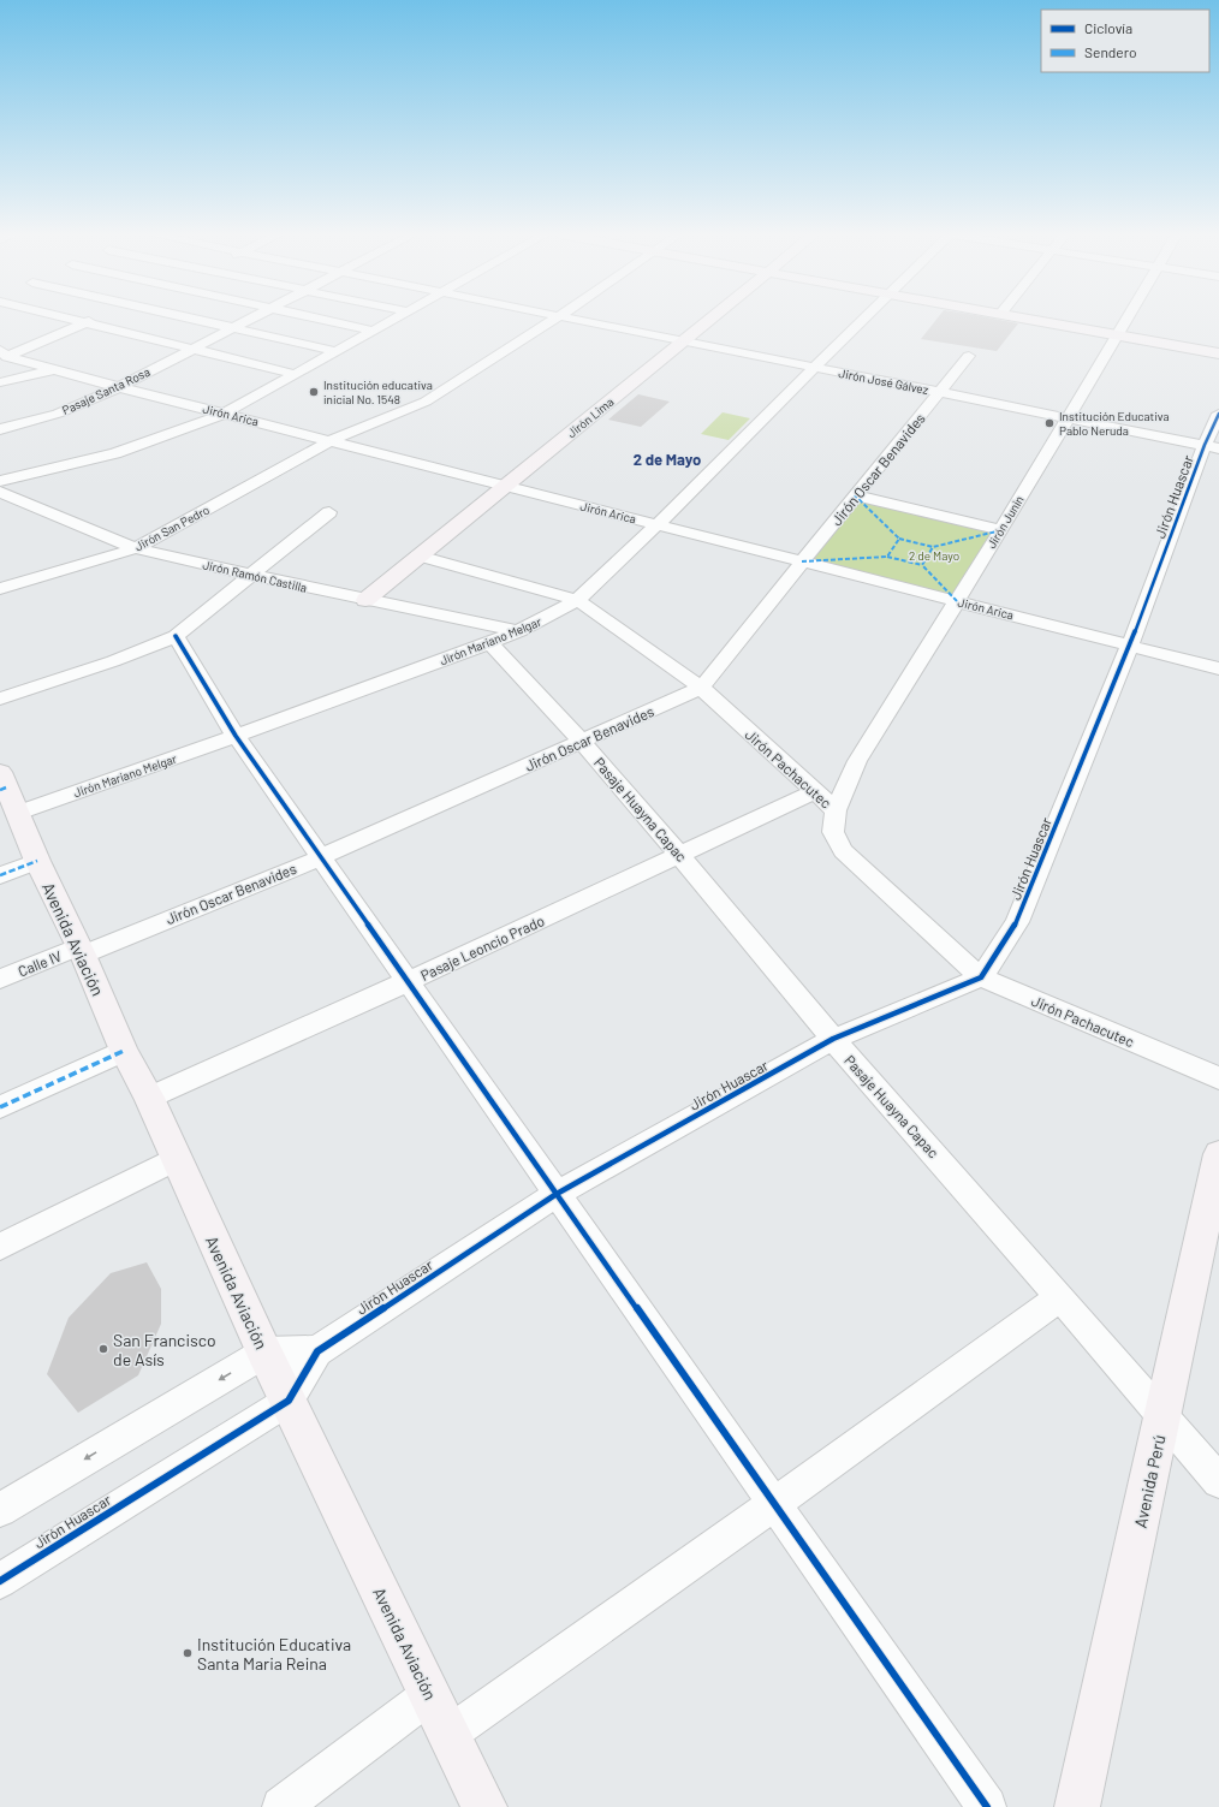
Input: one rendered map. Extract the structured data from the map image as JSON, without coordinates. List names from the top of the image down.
{
  "streets": {
    "street": [
      "Jirón José Gálvez",
      "Pasaje Santa Rosa",
      "Jirón Arica",
      "Jirón Lima",
      "Jirón Oscar Benavides",
      "Jirón Huascar",
      "Jirón Junin",
      "Jirón San Pedro",
      "Jirón Ramón Castilla",
      "Jirón Mariano Melgar",
      "Jirón Pachacutec",
      "Pasaje Huayna Capac",
      "Avenida Aviación",
      "Pasaje Leoncio Prado",
      "Calle IV",
      "Avenida Perú"
    ]
  },
  "crossings": [
    ["Jirón José Gálvez", "Jirón Lima"],
    ["Jirón José Gálvez", "Jirón Oscar Benavides"],
    ["Jirón José Gálvez", "Jirón Huascar"],
    ["Jirón José Gálvez", "Jirón Junin"],
    ["Jirón José Gálvez", "Jirón Mariano Melgar"],
    ["Pasaje Santa Rosa", "Jirón Arica"],
    ["Jirón Arica", "Jirón Lima"],
    ["Jirón Arica", "Jirón Oscar Benavides"],
    ["Jirón Arica", "Jirón Huascar"],
    ["Jirón Arica", "Jirón Junin"],
    ["Jirón Arica", "Jirón San Pedro"],
    ["Jirón Arica", "Jirón Mariano Melgar"],
    ["Jirón Lima", "Jirón Ramón Castilla"],
    ["Jirón Lima", "Jirón Pachacutec"],
    ["Jirón Oscar Benavides", "Jirón Pachacutec"],
    ["Jirón Oscar Benavides", "Pasaje Huayna Capac"],
    ["Jirón Oscar Benavides", "Avenida Aviación"],
    ["Jirón Oscar Benavides", "Calle IV"],
    ["Jirón Huascar", "Jirón Pachacutec"],
    ["Jirón Huascar", "Pasaje Huayna Capac"],
    ["Jirón Huascar", "Avenida Aviación"],
    ["Jirón Junin", "Jirón Pachacutec"],
    ["Jirón San Pedro", "Jirón Ramón Castilla"],
    ["Jirón Ramón Castilla", "Jirón Mariano Melgar"],
    ["Jirón Mariano Melgar", "Jirón Pachacutec"],
    ["Jirón Mariano Melgar", "Pasaje Huayna Capac"],
    ["Jirón Mariano Melgar", "Avenida Aviación"],
    ["Jirón Pachacutec", "Pasaje Leoncio Prado"],
    ["Pasaje Huayna Capac", "Pasaje Leoncio Prado"],
    ["Pasaje Huayna Capac", "Avenida Perú"],
    ["Avenida Aviación", "Pasaje Leoncio Prado"],
    ["Avenida Aviación", "Calle IV"]
  ],
  "districts": ["2 de Mayo"],
  "parks": ["2 de Mayo"],
  "places": [
    "Institución educativa inicial No. 1548",
    "Institución Educativa Pablo Neruda",
    "San Francisco de Asís",
    "Institución Educativa Santa Maria Reina"
  ],
  "legend": ["Ciclovía", "Sendero"]
}
